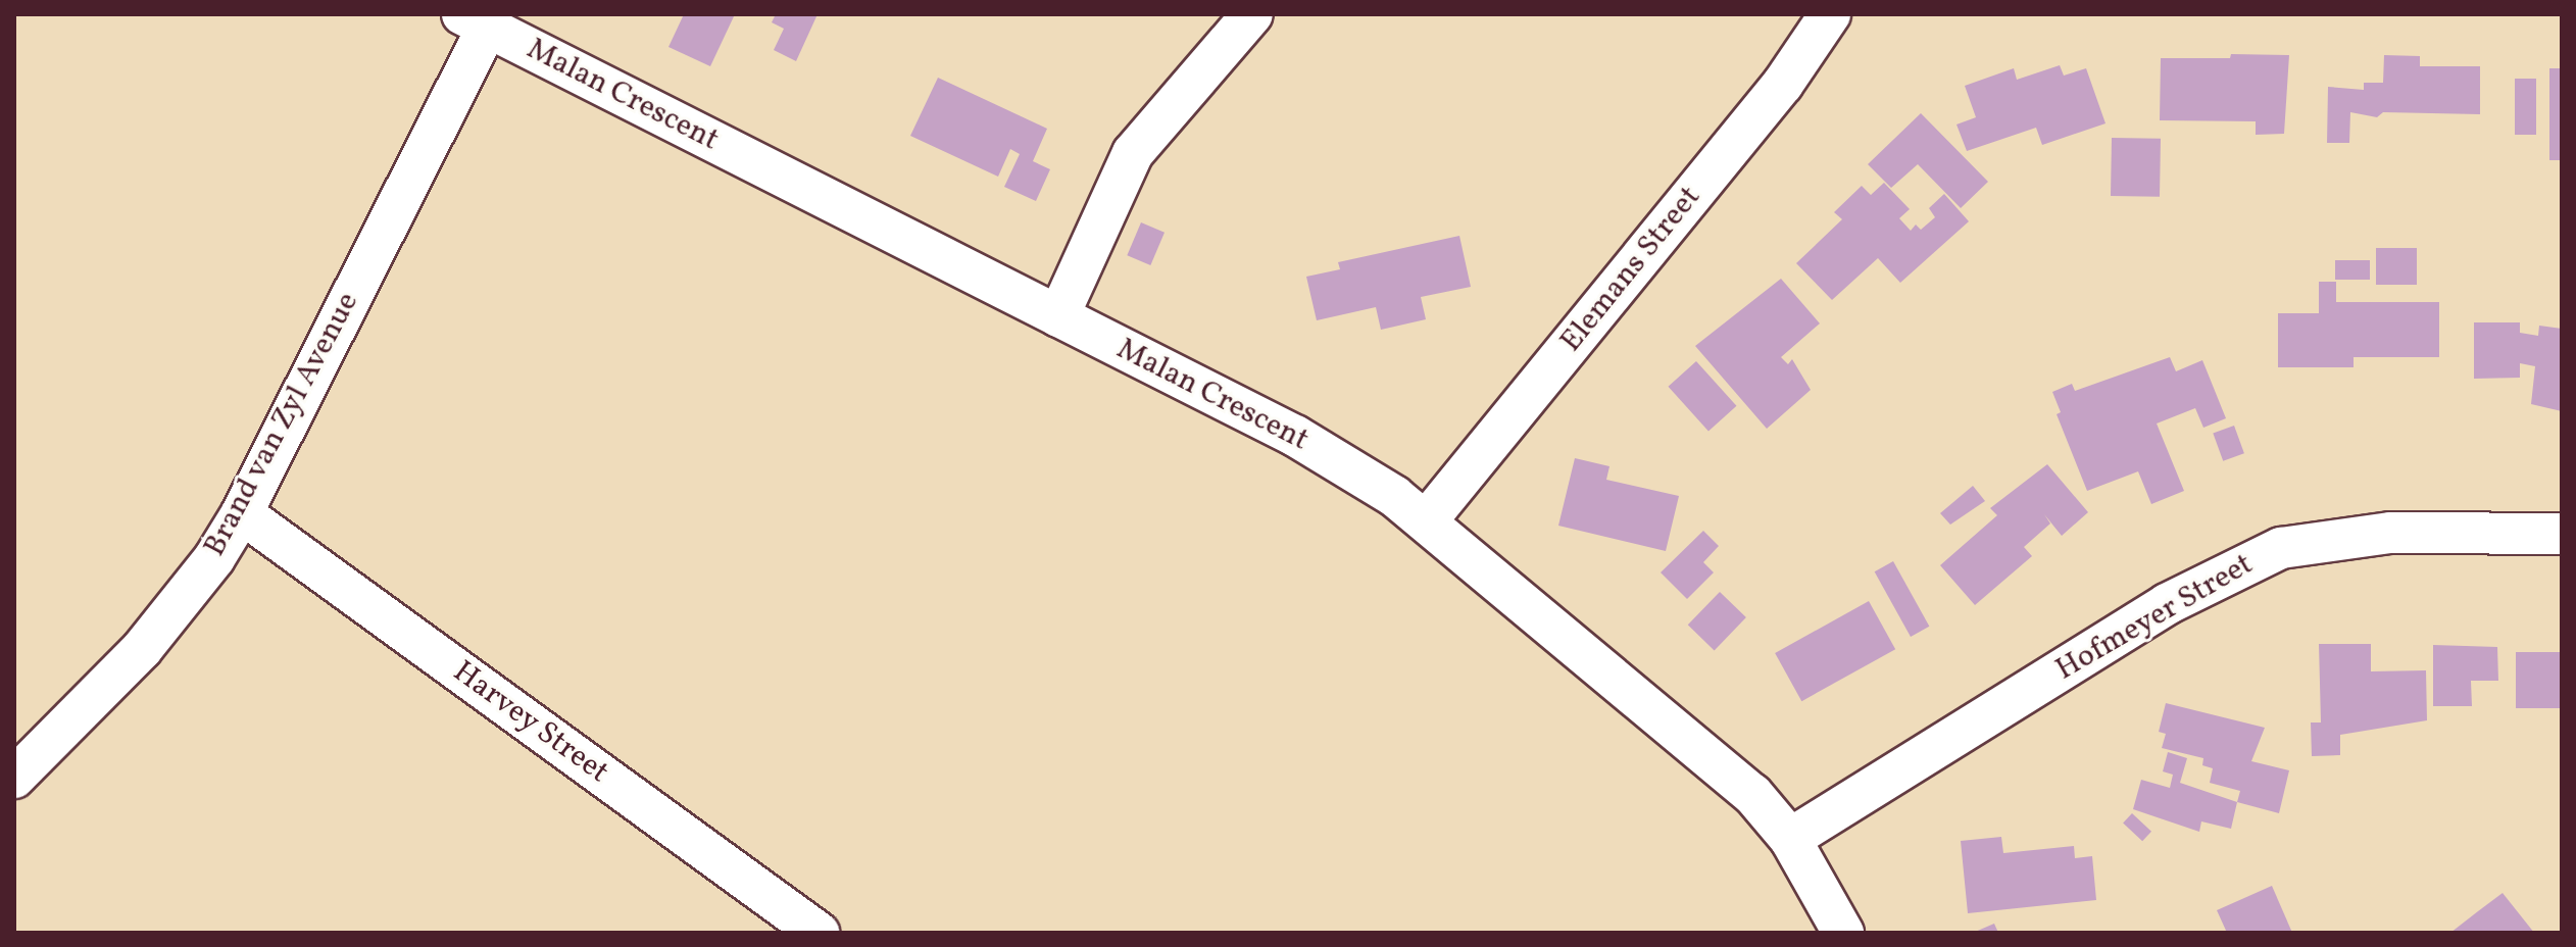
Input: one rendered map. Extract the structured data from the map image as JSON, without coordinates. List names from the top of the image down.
{
  "streets": {
    "street": [
      "Malan Crescent",
      "Elemans Street",
      "Brand van Zyl Avenue",
      "Hofmeyer Street",
      "Harvey Street"
    ]
  },
  "crossings": [
    ["Malan Crescent", "Elemans Street"],
    ["Malan Crescent", "Brand van Zyl Avenue"],
    ["Malan Crescent", "Hofmeyer Street"],
    ["Brand van Zyl Avenue", "Harvey Street"]
  ]
}
